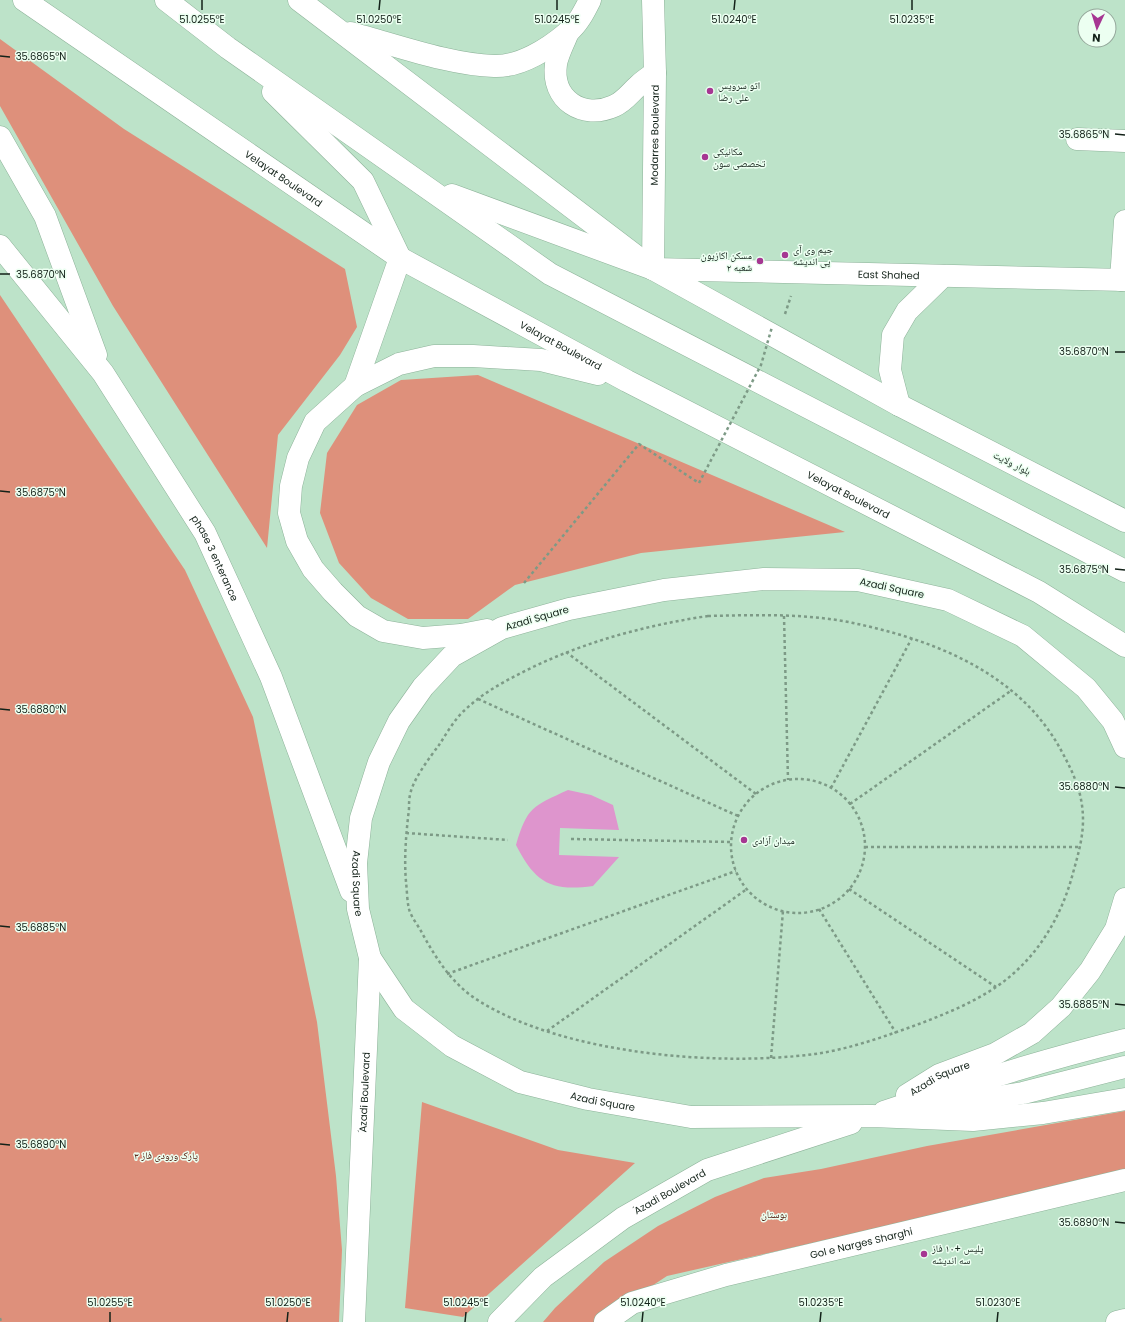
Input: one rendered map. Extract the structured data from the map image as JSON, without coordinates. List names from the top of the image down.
{
  "streets": {
    "main road": [
      "Modarres Boulevard",
      "Velayat Boulevard",
      "East Shahed",
      "بلوار ولایت",
      "phase 3 enterance",
      "Azadi Square",
      "َAzadi Boulevard",
      "Gol e Narges Sharghi"
    ]
  },
  "crossings": [
    ["Modarres Boulevard", "East Shahed"],
    ["Modarres Boulevard", "بلوار ولایت"],
    ["East Shahed", "بلوار ولایت"],
    ["phase 3 enterance", "Azadi Square"],
    ["Azadi Square", "َAzadi Boulevard"]
  ],
  "parks": ["پارک ورودی فاز ۳", "بوستان"],
  "places": [
    "اتو سرویس علی رضا",
    "مکانیکی تخصصی سون",
    "جیم وی آی پی اندیشه",
    "مسکن اکازیون شعبه ۲",
    "میدان آزادی",
    "پلیس +١٠ فاز سه اندیشه"
  ],
  "north": "bottom",
  "coordinates": [
    "51.0255°E",
    "51.0250°E",
    "51.0245°E",
    "51.0240°E",
    "51.0235°E",
    "35.6865°N",
    "35.6870°N",
    "35.6875°N",
    "35.6880°N",
    "35.6885°N",
    "35.6890°N",
    "51.0230°E"
  ]
}
